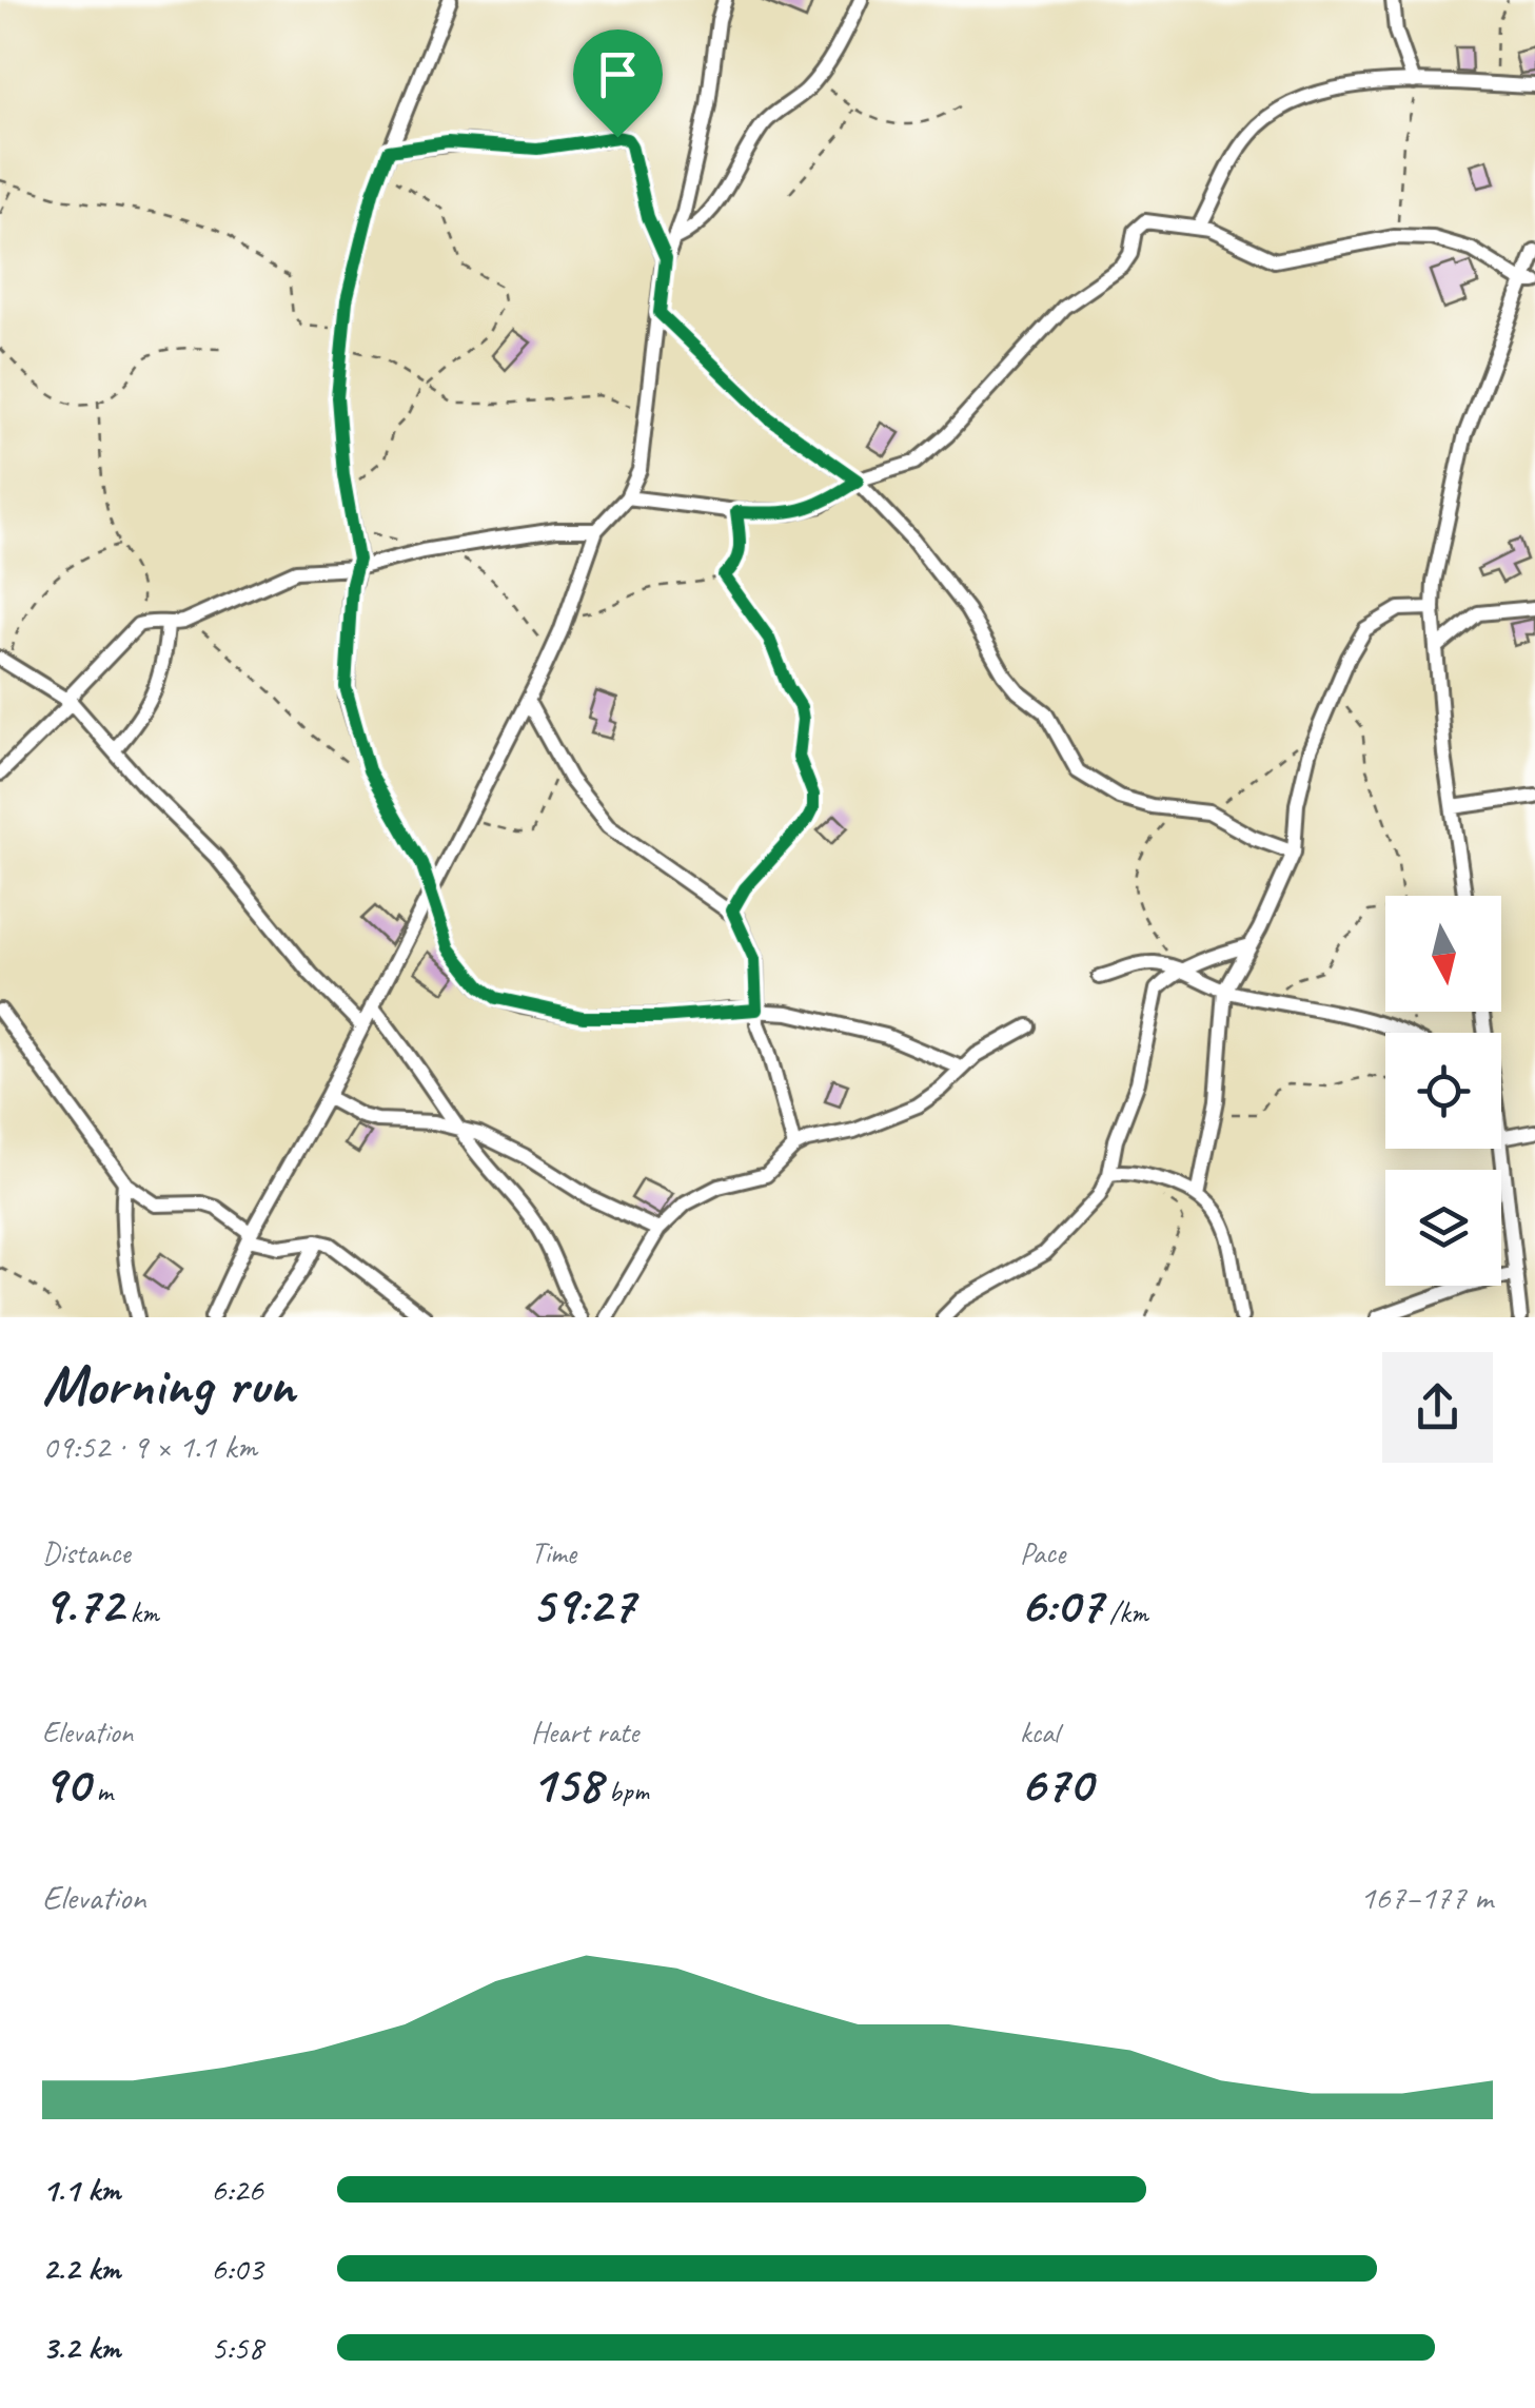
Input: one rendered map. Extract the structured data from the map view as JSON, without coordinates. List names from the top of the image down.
{
  "north": "bottom",
  "page": {
    "heading": ["Morning run", "09:52 · 9 × 1.1 km"],
    "stats": [
      ["Distance", "9.72 km"],
      ["Time", "59:27"],
      ["Pace", "6:07 /km"],
      ["Elevation", "90 m"],
      ["Heart rate", "158 bpm"],
      ["kcal", "670"]
    ],
    "chart": ["Elevation", "167–177 m"],
    "list": [
      {
        "name": "1.1 km",
        "note": "6:26"
      },
      {
        "name": "2.2 km",
        "note": "6:03"
      },
      {
        "name": "3.2 km",
        "note": "5:58"
      }
    ]
  }
}
